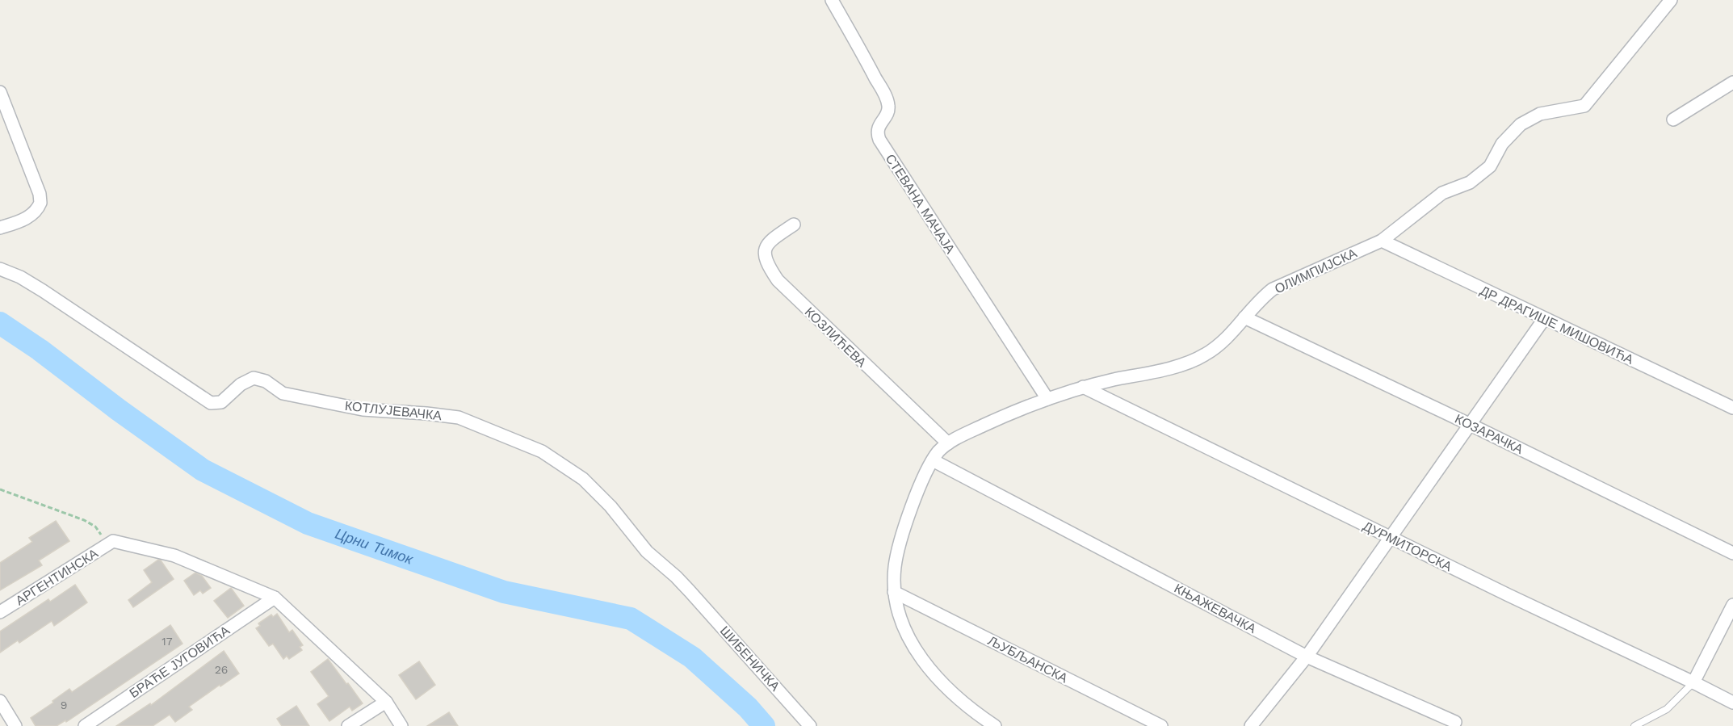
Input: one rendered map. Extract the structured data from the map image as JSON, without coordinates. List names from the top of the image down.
{
  "streets": {
    "street": [
      "СТЕВАНА МАЧАЈА",
      "ОЛИМПИЈСКА",
      "ДР ДРАГИШЕ МИШОВИЋА",
      "КОЗЛИЋЕВА",
      "КОТЛУЈЕВАЧКА",
      "КОЗАРАЧКА",
      "ДУРМИТОРСКА",
      "АРГЕНТИНСКА",
      "КЊАЖЕВАЧКА",
      "ШИБЕНИЧКА",
      "ЉУБЉАНСКА",
      "БРАЋЕ ЈУГОВИЋА"
    ]
  },
  "crossings": [
    ["СТЕВАНА МАЧАЈА", "ОЛИМПИЈСКА"],
    ["ОЛИМПИЈСКА", "ДР ДРАГИШЕ МИШОВИЋА"],
    ["ОЛИМПИЈСКА", "КОЗЛИЋЕВА"],
    ["ОЛИМПИЈСКА", "КОЗАРАЧКА"],
    ["ОЛИМПИЈСКА", "ДУРМИТОРСКА"],
    ["ОЛИМПИЈСКА", "КЊАЖЕВАЧКА"],
    ["ОЛИМПИЈСКА", "ЉУБЉАНСКА"],
    ["КОТЛУЈЕВАЧКА", "ШИБЕНИЧКА"]
  ],
  "water": ["Црни Тимок"],
  "house_numbers": ["17", "26", "9"]
}
